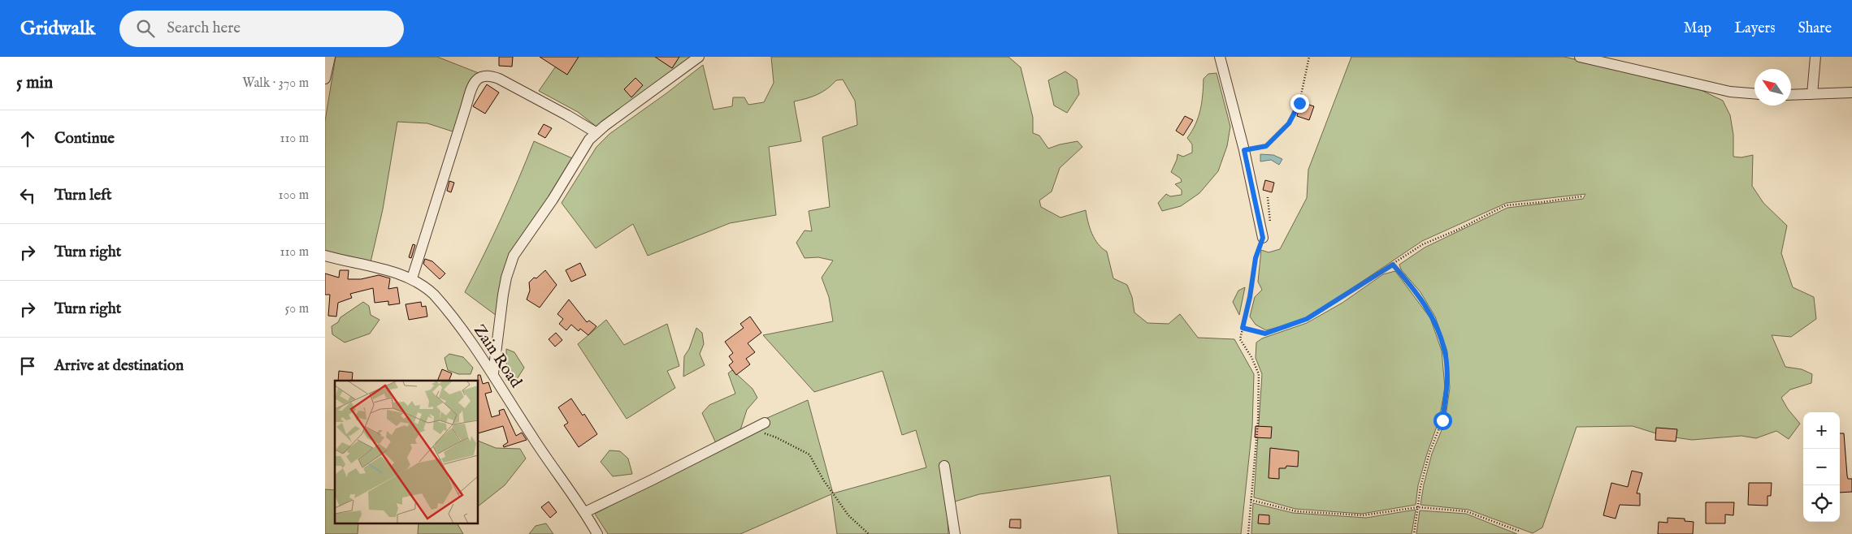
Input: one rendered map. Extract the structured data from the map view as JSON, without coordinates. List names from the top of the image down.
{
  "streets": {
    "street": ["Zain Road"]
  },
  "north": "top left",
  "page": {
    "header": "Gridwalk",
    "search": "Search here",
    "nav": ["Map", "Layers", "Share"],
    "heading": ["5 min", "Walk · 370 m"],
    "list": [
      ["Continue", "110 m"],
      ["Turn left", "100 m"],
      ["Turn right", "110 m"],
      ["Turn right", "50 m"],
      "Arrive at destination"
    ],
    "map_buttons": ["+", "−"]
  }
}
